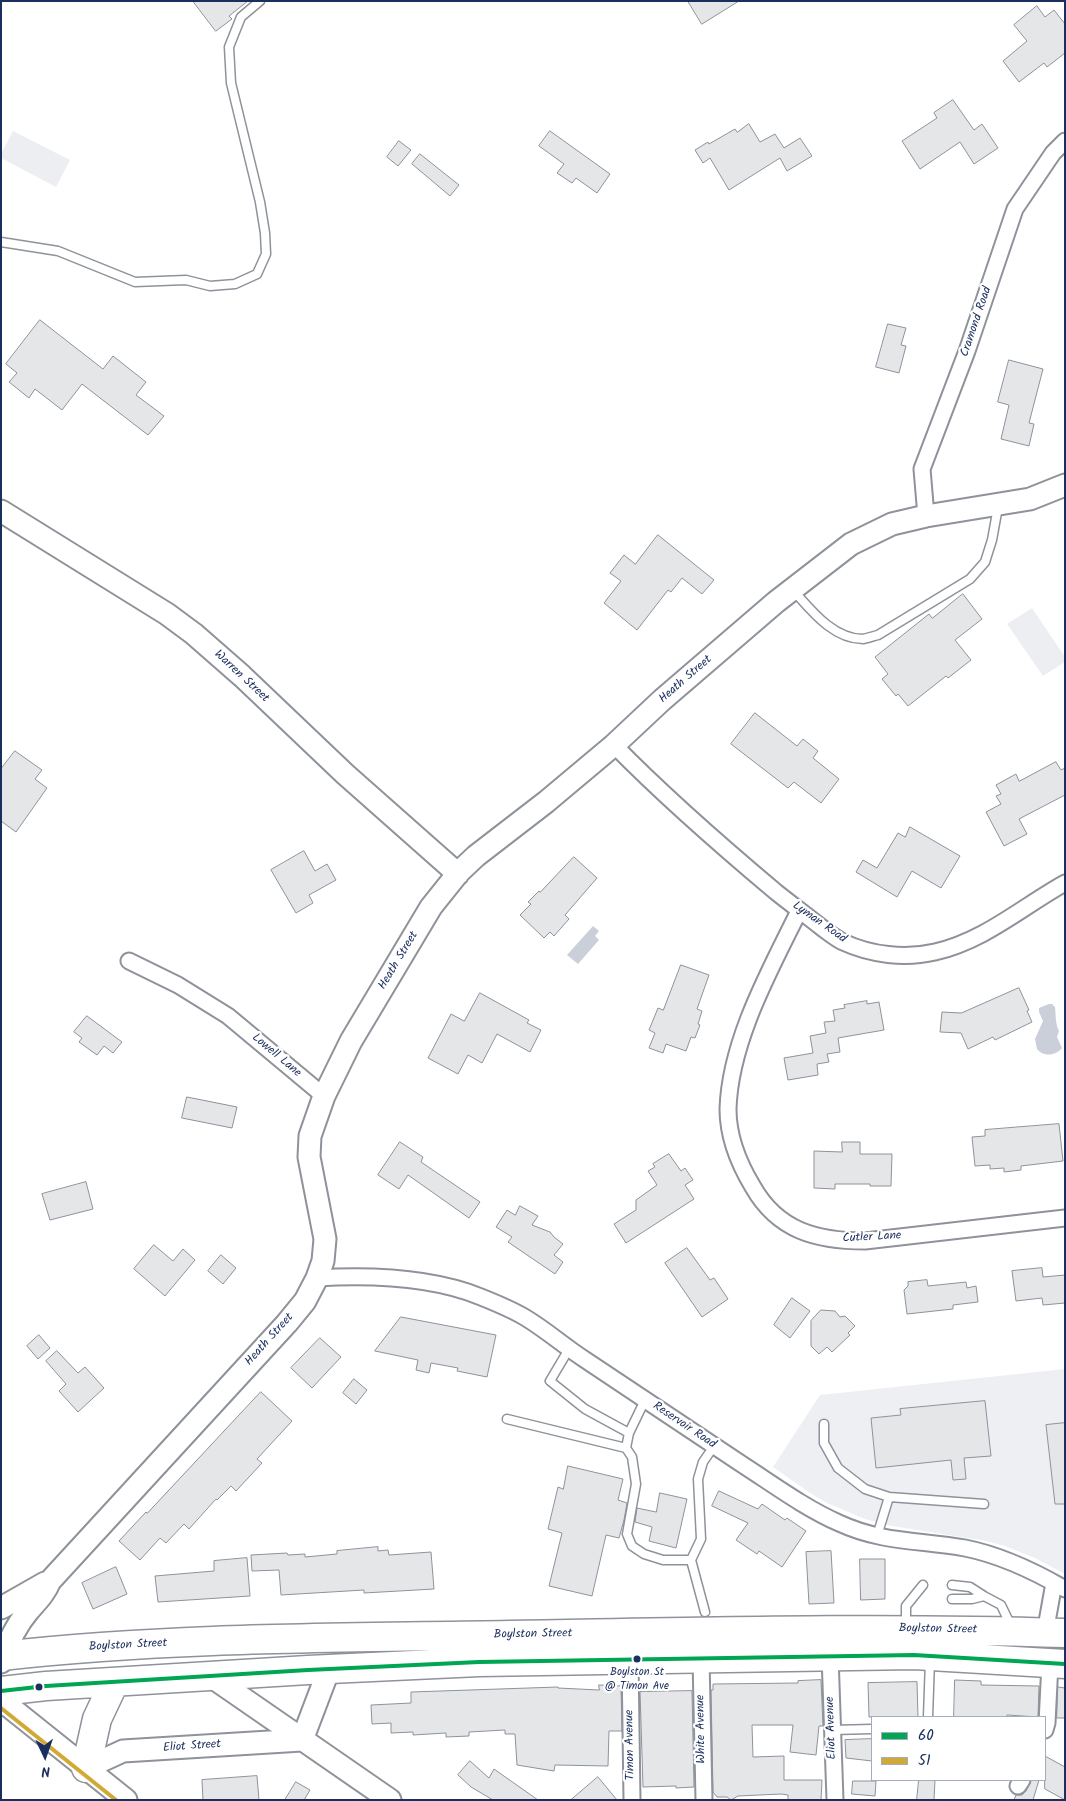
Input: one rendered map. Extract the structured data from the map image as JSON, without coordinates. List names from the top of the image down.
{
  "streets": {
    "highway": ["Boylston Street"],
    "street": [
      "Cramond Road",
      "Warren Street",
      "Heath Street",
      "Lyman Road",
      "Lowell Lane",
      "Cutler Lane",
      "Reservoir Road",
      "Eliot Avenue",
      "White Avenue",
      "Timon Avenue",
      "Eliot Street"
    ]
  },
  "crossings": [
    ["Cramond Road", "Heath Street"],
    ["Warren Street", "Heath Street"],
    ["Heath Street", "Lyman Road"],
    ["Heath Street", "Lowell Lane"],
    ["Heath Street", "Reservoir Road"],
    ["Heath Street", "Boylston Street"],
    ["Lyman Road", "Cutler Lane"],
    ["Reservoir Road", "Boylston Street"],
    ["Boylston Street", "Eliot Avenue"],
    ["Boylston Street", "White Avenue"],
    ["Boylston Street", "Timon Avenue"]
  ],
  "places": ["Boylston St @ Timon Ave"],
  "lines": ["transit line 60", "transit line 51"],
  "legend": ["60", "51"],
  "north": "bottom"
}
